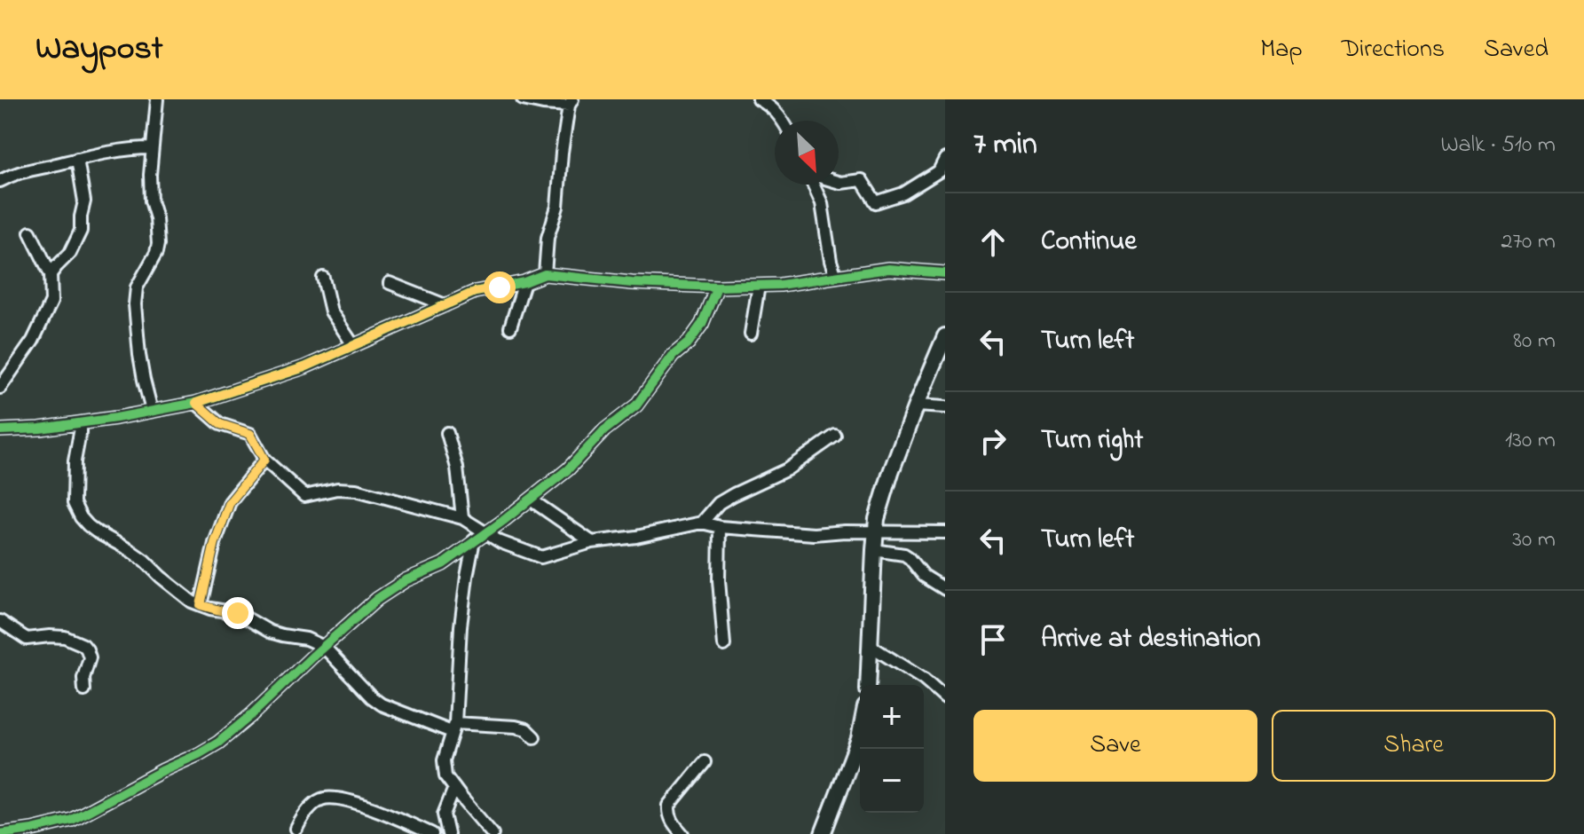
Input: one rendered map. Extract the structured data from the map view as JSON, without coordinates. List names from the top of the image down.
{
  "north": "bottom right",
  "page": {
    "header": "Waypost",
    "nav": ["Map", "Directions", "Saved"],
    "heading": ["7 min", "Walk · 510 m"],
    "list": [
      ["Continue", "270 m"],
      ["Turn left", "80 m"],
      ["Turn right", "130 m"],
      ["Turn left", "30 m"],
      "Arrive at destination"
    ],
    "map_buttons": ["+", "−"],
    "buttons": ["Save", "Share"]
  }
}
